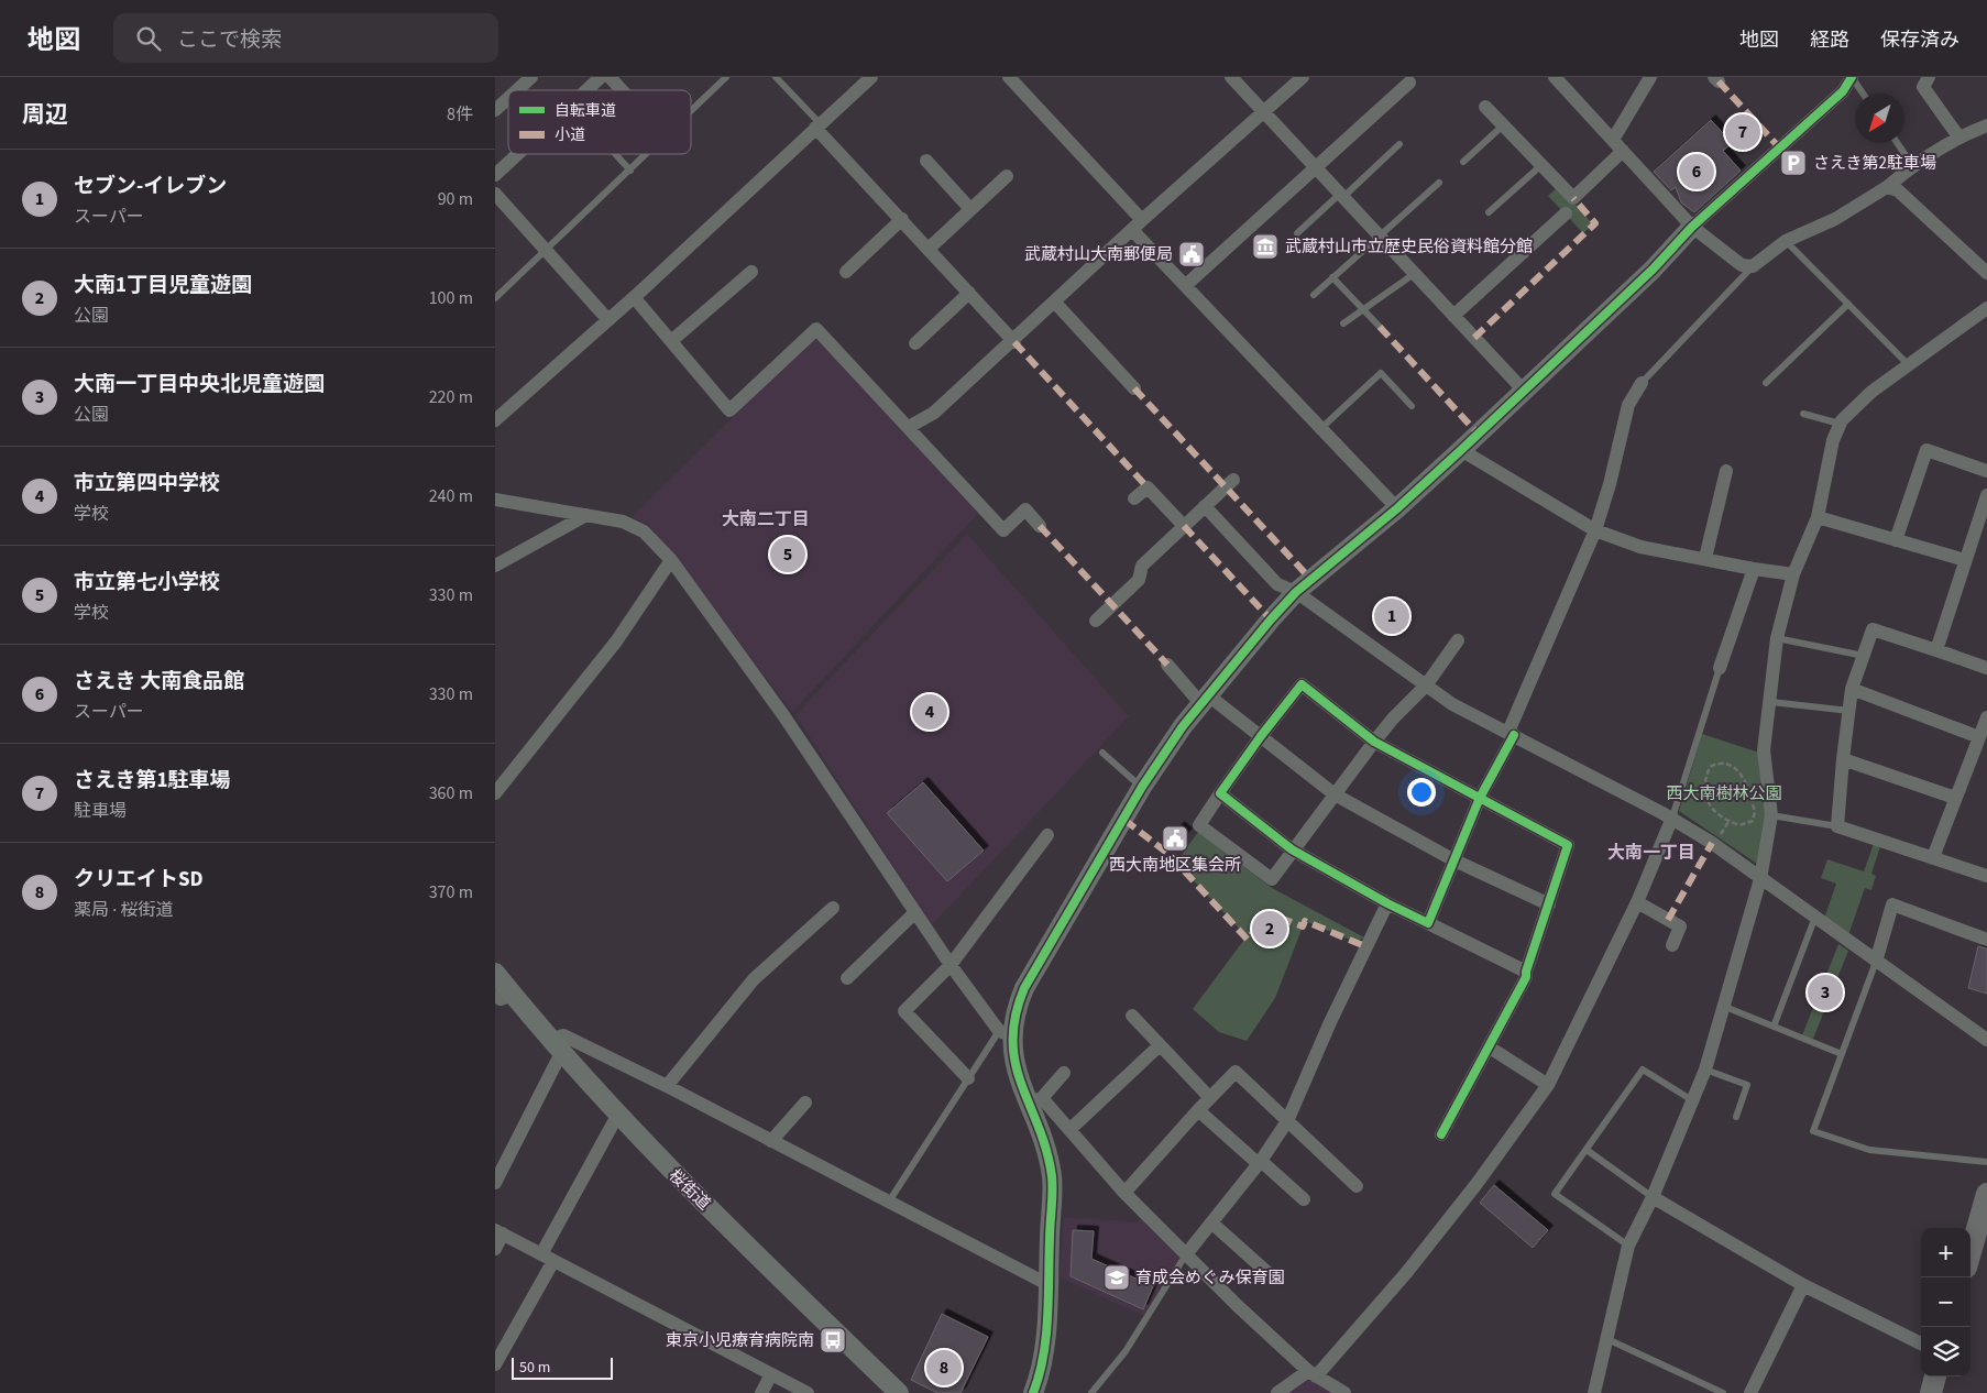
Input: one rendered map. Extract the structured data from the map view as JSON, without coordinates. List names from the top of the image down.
{
  "streets": {
    "street": ["桜街道"]
  },
  "districts": ["大南二丁目", "大南一丁目"],
  "parks": ["西大南樹林公園"],
  "places": {
    "parking": ["さえき第2駐車場"],
    "museum": ["武蔵村山市立歴史民俗資料館分館"],
    "public building": ["武蔵村山大南郵便局", "西大南地区集会所"],
    "school or university": ["育成会めぐみ保育園"],
    "bus stop": ["東京小児療育病院南"]
  },
  "legend": ["自転車道", "小道"],
  "scale_bar": "50 m",
  "north": "bottom left",
  "page": {
    "header": "地図",
    "search": "ここで検索",
    "nav": ["地図", "経路", "保存済み"],
    "heading": ["周辺", "8件"],
    "pins": [
      "7",
      "6",
      "5",
      "1",
      "4",
      "2",
      "3",
      "8"
    ],
    "list": [
      {
        "mark": "1",
        "name": "セブン-イレブン",
        "note": "スーパー",
        "value": "90 m"
      },
      {
        "mark": "2",
        "name": "大南1丁目児童遊園",
        "note": "公園",
        "value": "100 m"
      },
      {
        "mark": "3",
        "name": "大南一丁目中央北児童遊園",
        "note": "公園",
        "value": "220 m"
      },
      {
        "mark": "4",
        "name": "市立第四中学校",
        "note": "学校",
        "value": "240 m"
      },
      {
        "mark": "5",
        "name": "市立第七小学校",
        "note": "学校",
        "value": "330 m"
      },
      {
        "mark": "6",
        "name": "さえき 大南食品館",
        "note": "スーパー",
        "value": "330 m"
      },
      {
        "mark": "7",
        "name": "さえき第1駐車場",
        "note": "駐車場",
        "value": "360 m"
      },
      {
        "mark": "8",
        "name": "クリエイトSD",
        "note": "薬局 · 桜街道",
        "value": "370 m"
      }
    ],
    "map_buttons": ["+", "−"],
    "scale": "50 m"
  }
}
